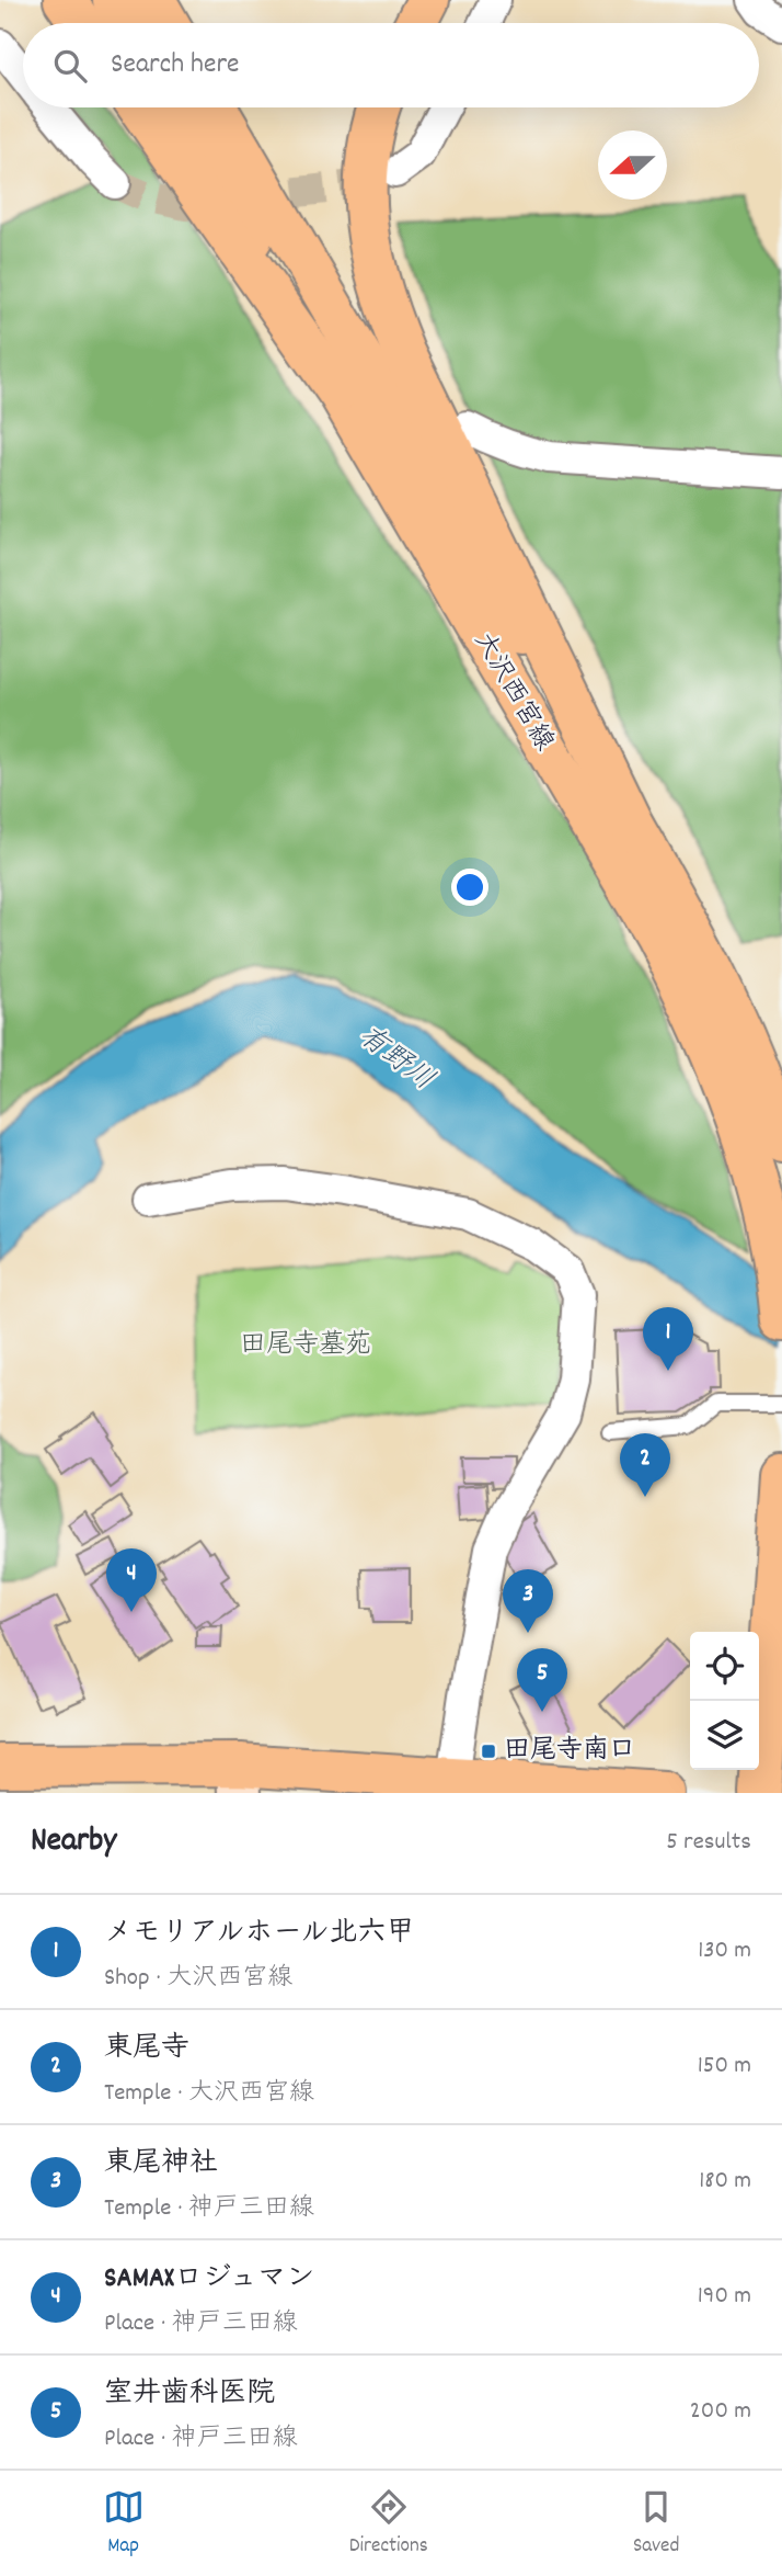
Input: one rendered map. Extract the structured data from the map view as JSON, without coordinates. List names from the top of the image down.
{
  "streets": {
    "main road": ["大沢西宮線"]
  },
  "water": ["有野川"],
  "parks": ["田尾寺墓苑"],
  "places": {
    "transit": ["田尾寺南口"]
  },
  "north": "left",
  "page": {
    "search": "Search here",
    "pins": [
      "1",
      "2",
      "4",
      "3",
      "5"
    ],
    "heading": ["Nearby", "5 results"],
    "list": [
      {
        "mark": "1",
        "name": "メモリアルホール北六甲",
        "note": "Shop · 大沢西宮線",
        "value": "130 m"
      },
      {
        "mark": "2",
        "name": "東尾寺",
        "note": "Temple · 大沢西宮線",
        "value": "150 m"
      },
      {
        "mark": "3",
        "name": "東尾神社",
        "note": "Temple · 神戸三田線",
        "value": "180 m"
      },
      {
        "mark": "4",
        "name": "SAMAXロジュマン",
        "note": "Place · 神戸三田線",
        "value": "190 m"
      },
      {
        "mark": "5",
        "name": "室井歯科医院",
        "note": "Place · 神戸三田線",
        "value": "200 m"
      }
    ],
    "nav": ["Map", "Directions", "Saved"]
  }
}
